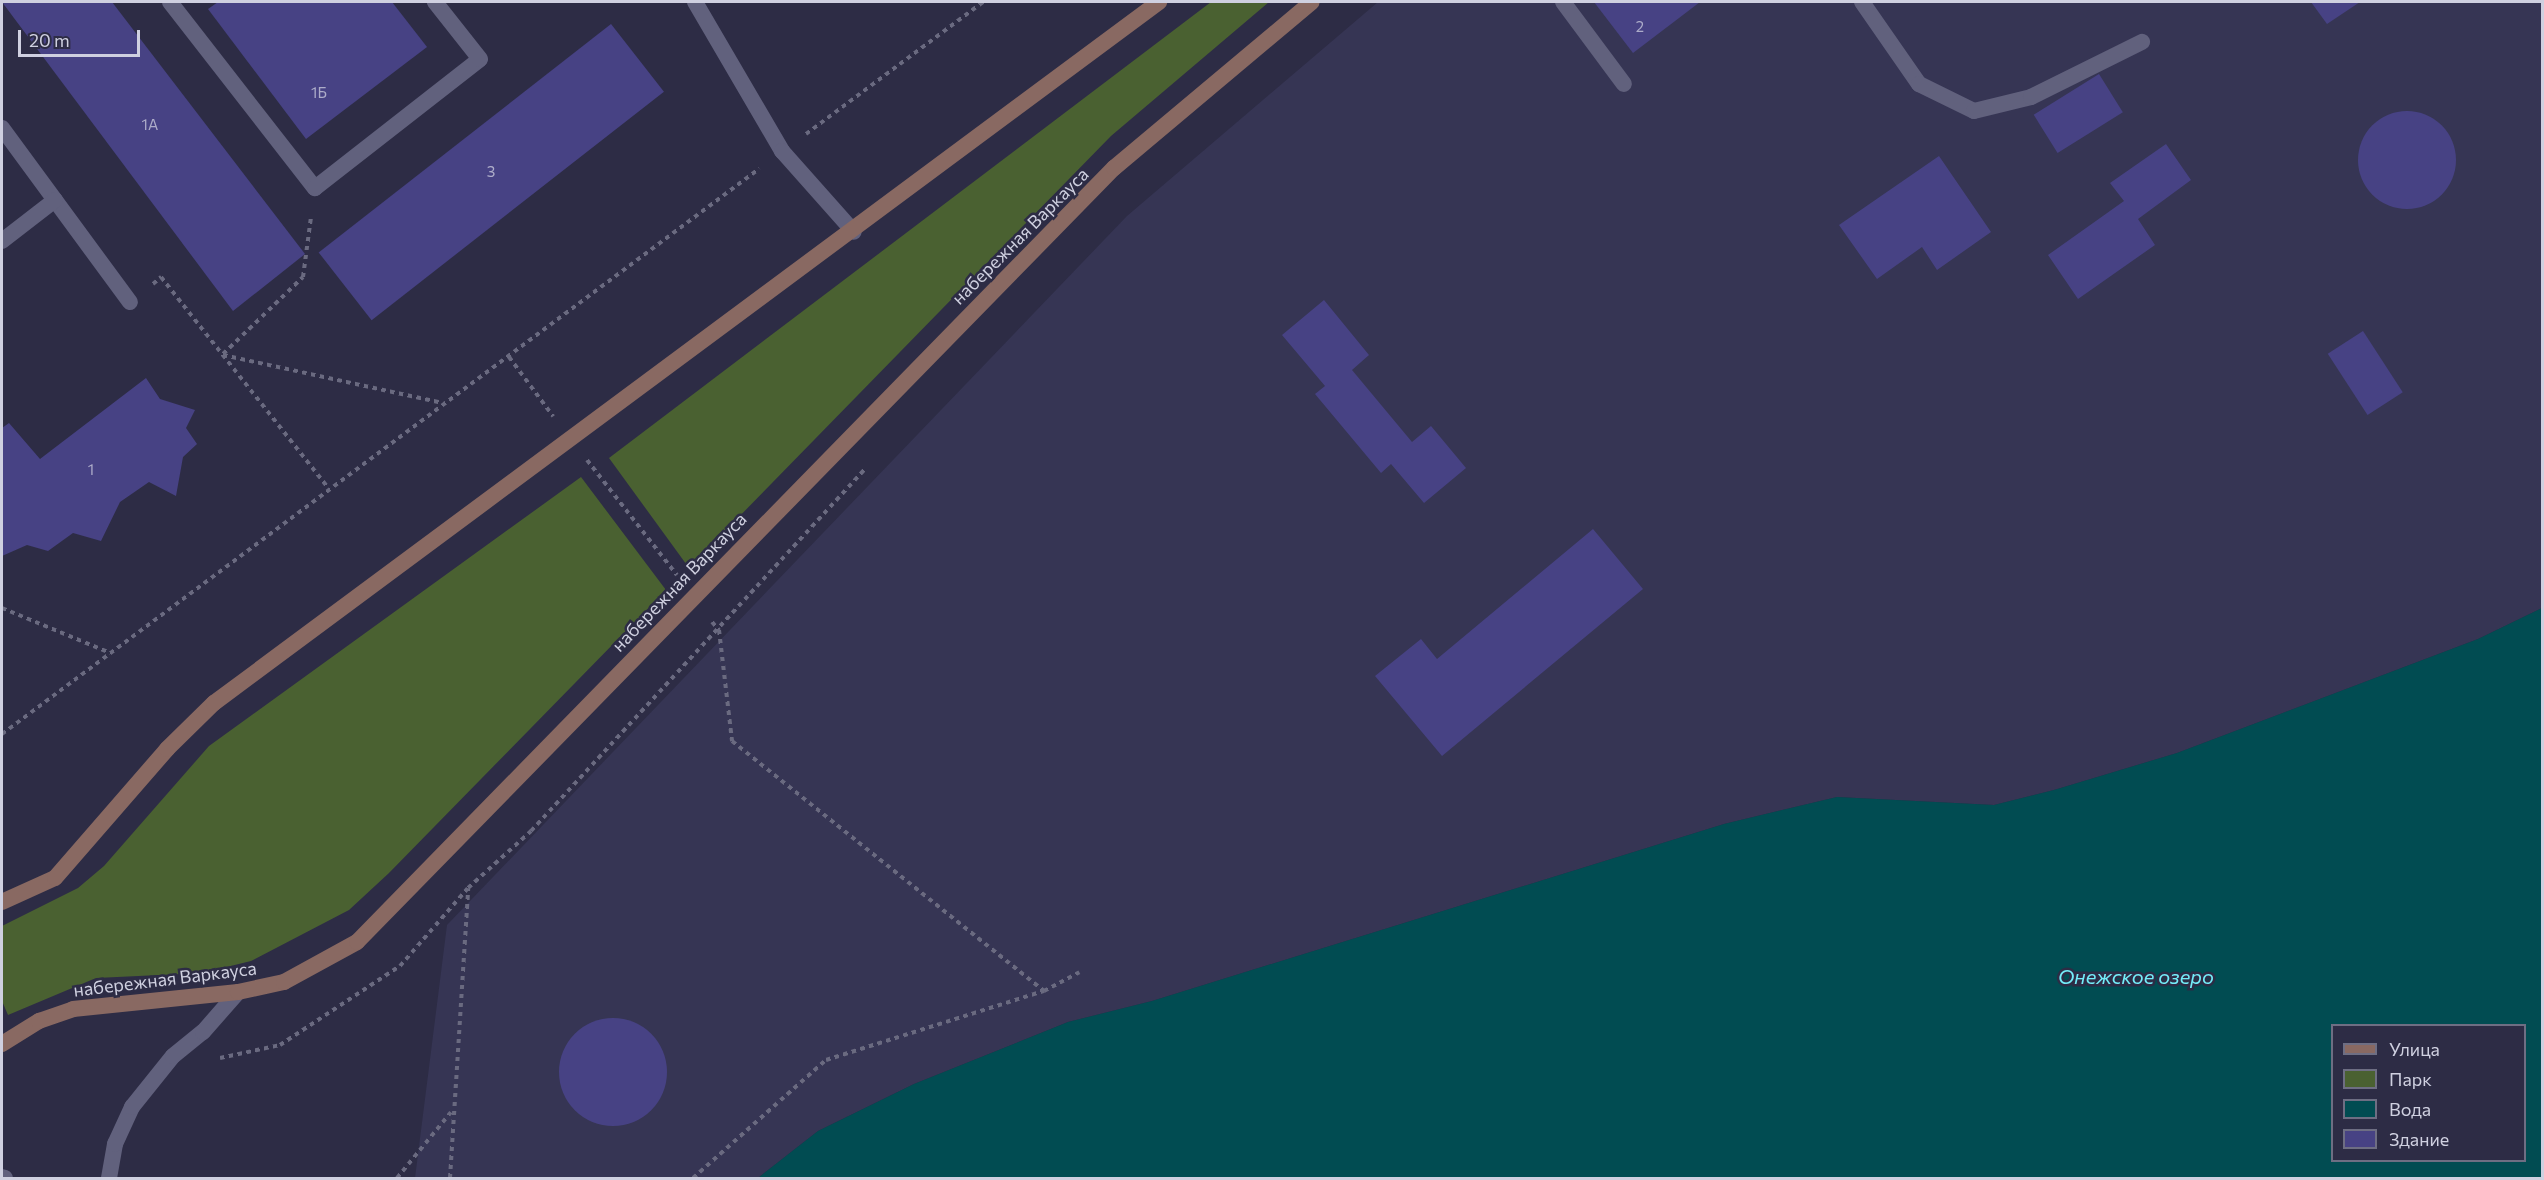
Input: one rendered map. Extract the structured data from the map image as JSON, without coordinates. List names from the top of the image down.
{
  "streets": {
    "main road": ["набережная Варкауса"]
  },
  "water": ["Онежское озеро"],
  "house_numbers": [
    "2",
    "1Б",
    "1А",
    "3",
    "1"
  ],
  "legend": [
    "Улица",
    "Парк",
    "Вода",
    "Здание"
  ],
  "scale_bar": "20 m"
}
